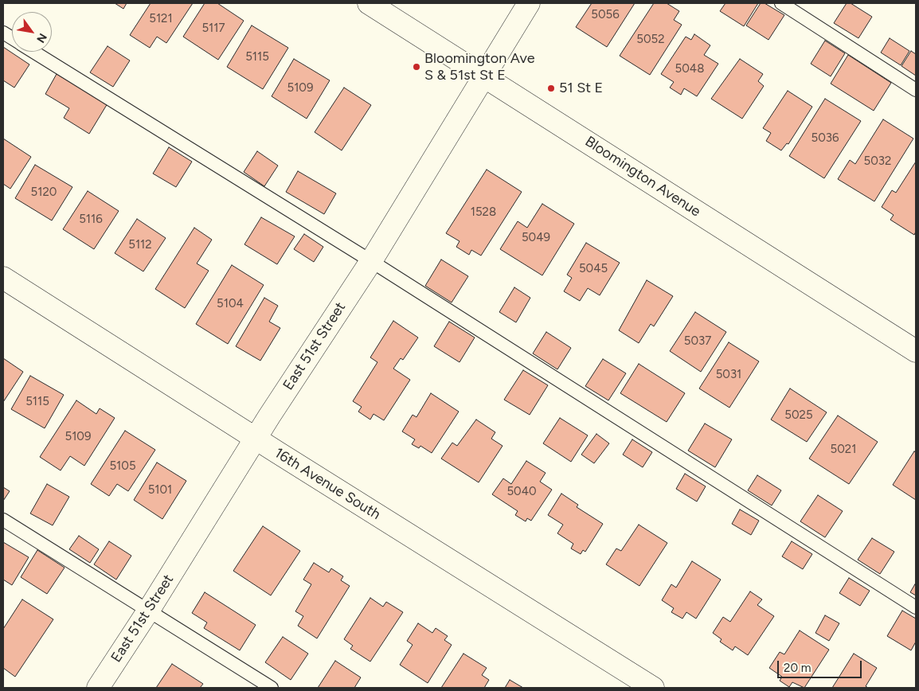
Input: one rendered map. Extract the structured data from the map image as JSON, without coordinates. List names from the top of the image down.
{
  "streets": {
    "street": ["Bloomington Avenue", "East 51st Street", "16th Avenue South"]
  },
  "crossings": [
    ["Bloomington Avenue", "East 51st Street"],
    ["East 51st Street", "16th Avenue South"]
  ],
  "places": ["Bloomington Ave S & 51st St E", "51 St E"],
  "house_numbers": [
    "5056",
    "5121",
    "5117",
    "5052",
    "5115",
    "5048",
    "5109",
    "5036",
    "5032",
    "5120",
    "1528",
    "5116",
    "5049",
    "5112",
    "5045",
    "5104",
    "5037",
    "5031",
    "5115",
    "5025",
    "5109",
    "5021",
    "5105",
    "5101",
    "5040"
  ],
  "scale_bar": "20 m",
  "north": "bottom right"
}
